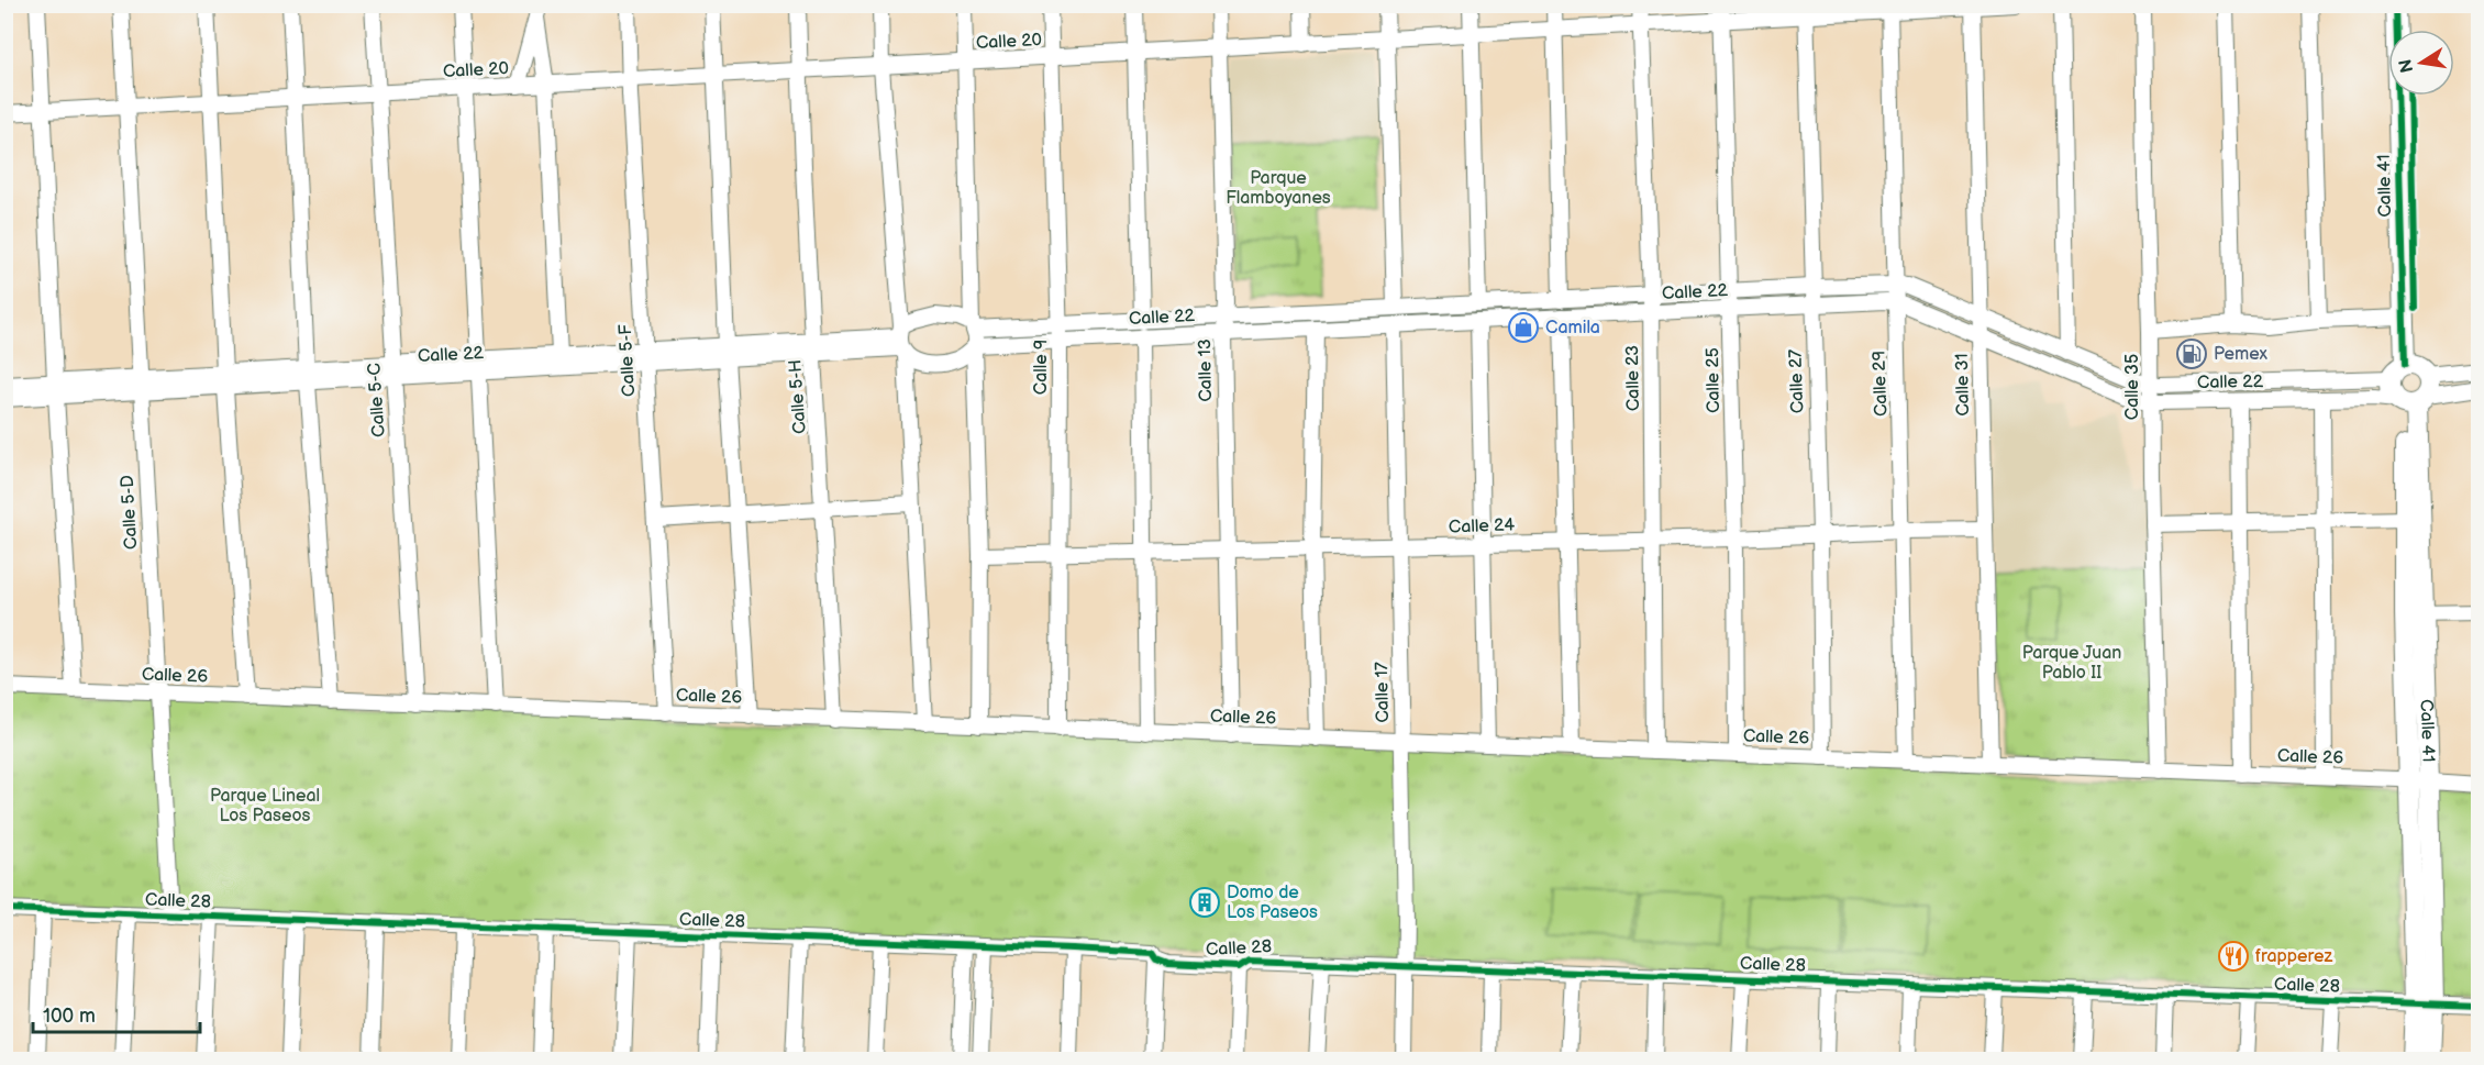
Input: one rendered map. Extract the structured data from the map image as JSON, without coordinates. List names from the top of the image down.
{
  "streets": {
    "main road": ["Calle 41"],
    "street": [
      "Calle 20",
      "Calle 22",
      "Calle 5-F",
      "Calle 9",
      "Calle 13",
      "Calle 23",
      "Calle 25",
      "Calle 27",
      "Calle 29",
      "Calle 31",
      "Calle 35",
      "Calle 5-H",
      "Calle 5-C",
      "Calle 5-D",
      "Calle 24",
      "Calle 26",
      "Calle 17",
      "Calle 28"
    ]
  },
  "crossings": [
    ["Calle 20", "Calle 5-F"],
    ["Calle 20", "Calle 9"],
    ["Calle 20", "Calle 13"],
    ["Calle 20", "Calle 23"],
    ["Calle 20", "Calle 25"],
    ["Calle 20", "Calle 27"],
    ["Calle 20", "Calle 29"],
    ["Calle 20", "Calle 31"],
    ["Calle 20", "Calle 5-H"],
    ["Calle 20", "Calle 5-C"],
    ["Calle 20", "Calle 5-D"],
    ["Calle 41", "Calle 22"],
    ["Calle 41", "Calle 26"],
    ["Calle 41", "Calle 28"],
    ["Calle 22", "Calle 5-F"],
    ["Calle 22", "Calle 9"],
    ["Calle 22", "Calle 13"],
    ["Calle 22", "Calle 23"],
    ["Calle 22", "Calle 25"],
    ["Calle 22", "Calle 27"],
    ["Calle 22", "Calle 29"],
    ["Calle 22", "Calle 31"],
    ["Calle 22", "Calle 35"],
    ["Calle 22", "Calle 5-H"],
    ["Calle 22", "Calle 5-C"],
    ["Calle 22", "Calle 5-D"],
    ["Calle 22", "Calle 17"],
    ["Calle 5-F", "Calle 26"],
    ["Calle 9", "Calle 24"],
    ["Calle 9", "Calle 26"],
    ["Calle 13", "Calle 24"],
    ["Calle 13", "Calle 26"],
    ["Calle 23", "Calle 24"],
    ["Calle 23", "Calle 26"],
    ["Calle 25", "Calle 24"],
    ["Calle 25", "Calle 26"],
    ["Calle 27", "Calle 24"],
    ["Calle 27", "Calle 26"],
    ["Calle 29", "Calle 24"],
    ["Calle 29", "Calle 26"],
    ["Calle 31", "Calle 24"],
    ["Calle 31", "Calle 26"],
    ["Calle 35", "Calle 26"],
    ["Calle 5-H", "Calle 26"],
    ["Calle 5-C", "Calle 26"],
    ["Calle 5-D", "Calle 26"],
    ["Calle 5-D", "Calle 28"],
    ["Calle 24", "Calle 17"],
    ["Calle 26", "Calle 17"],
    ["Calle 17", "Calle 28"]
  ],
  "parks": ["Parque Flamboyanes", "Parque Juan Pablo II", "Parque Lineal Los Paseos"],
  "places": {
    "shop": ["Camila"],
    "fuel station": ["Pemex"],
    "building": ["Domo de Los Paseos"],
    "restaurant": ["frapperez"]
  },
  "scale_bar": "100 m",
  "north": "left"
}
